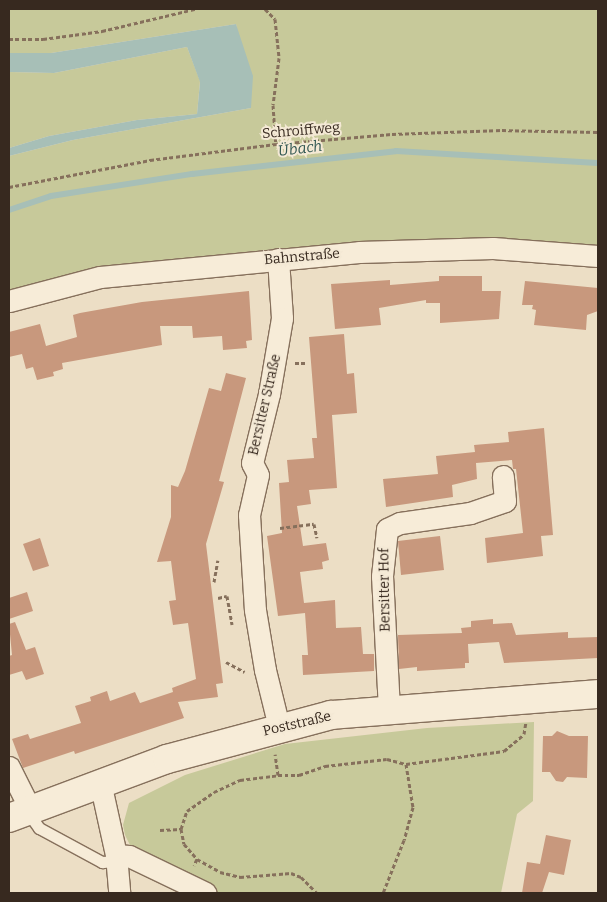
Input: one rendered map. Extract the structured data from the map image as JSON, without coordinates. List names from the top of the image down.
{
  "streets": {
    "main road": ["Poststraße"],
    "street": ["Bahnstraße", "Bersitter Straße", "Bersitter Hof"],
    "path": ["Schroiffweg"]
  },
  "crossings": [
    ["Bahnstraße", "Bersitter Straße"],
    ["Bersitter Straße", "Poststraße"],
    ["Bersitter Hof", "Poststraße"]
  ],
  "water": ["Übach"]
}
